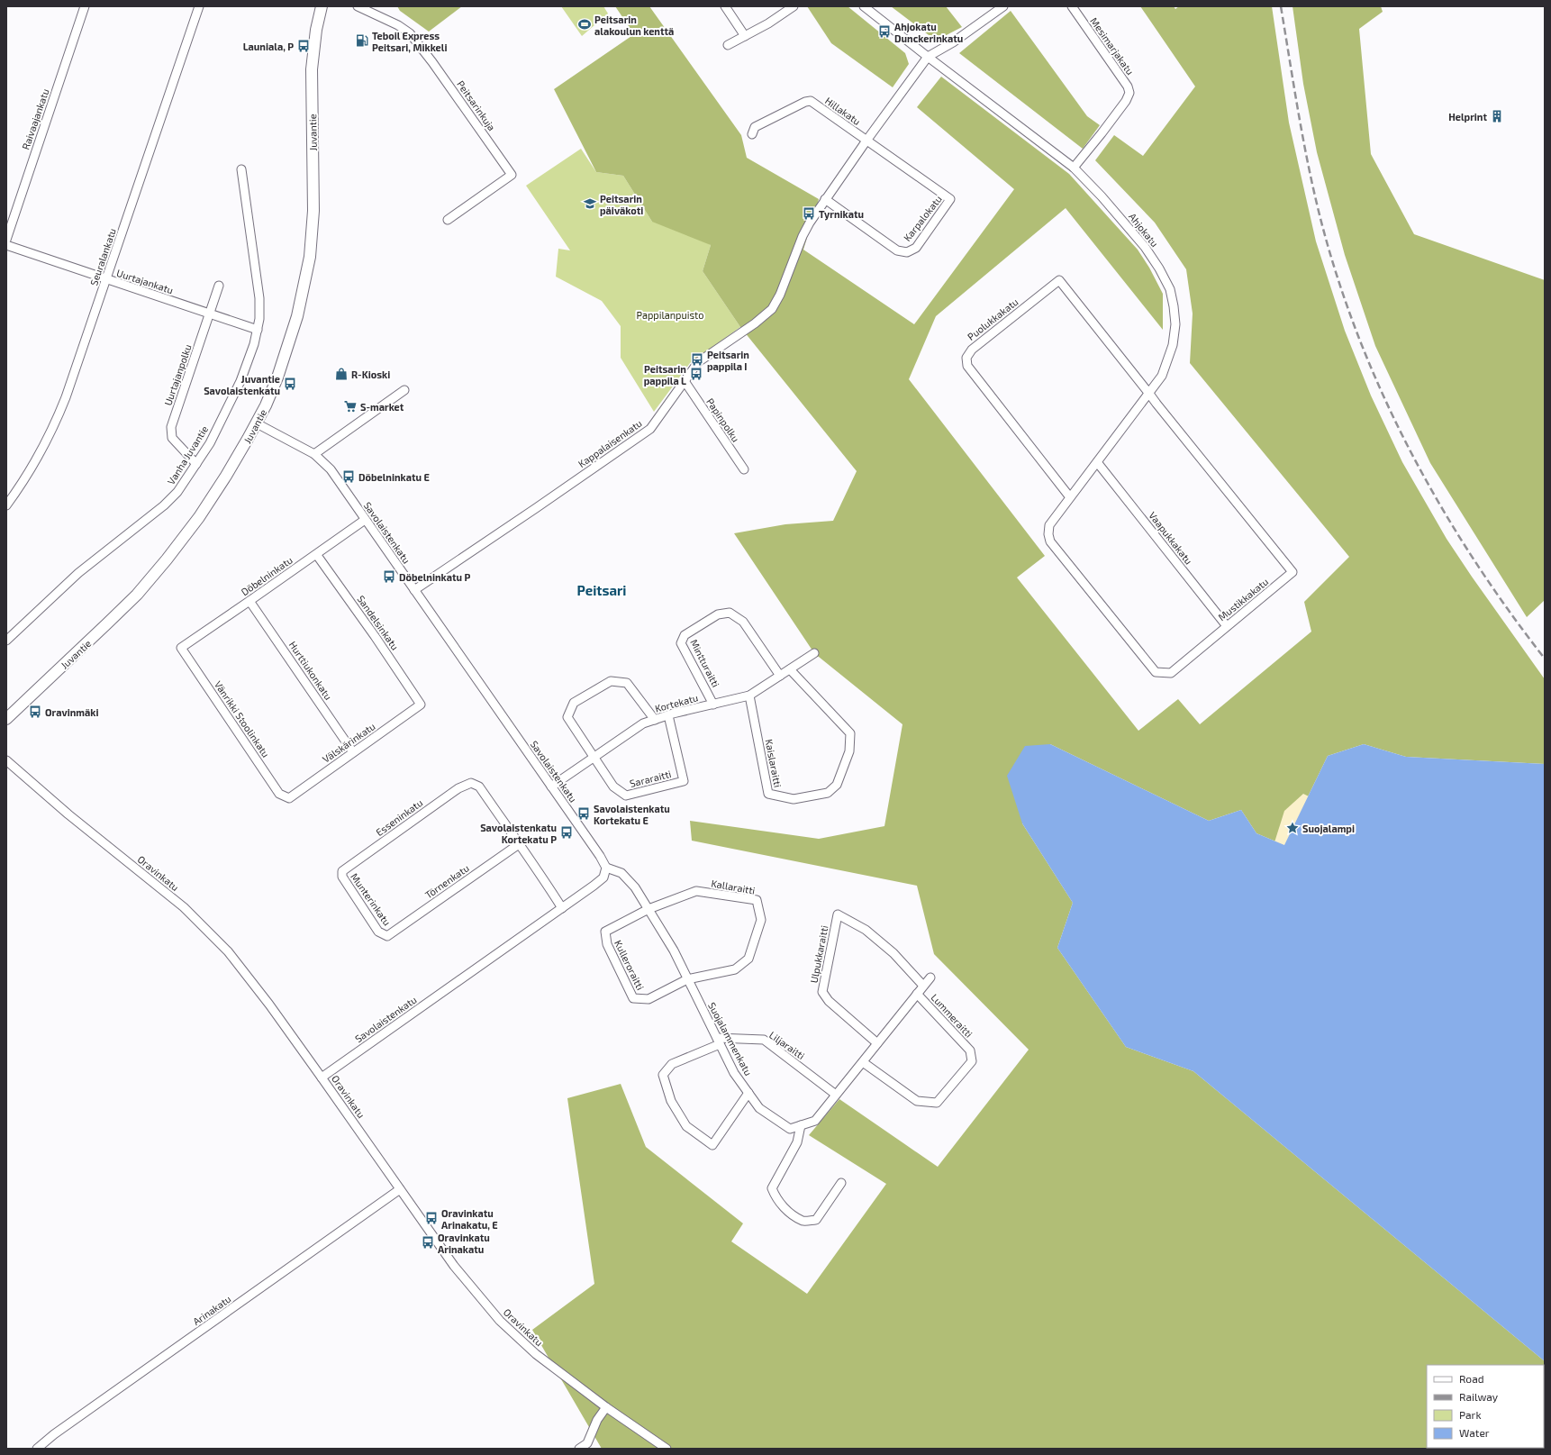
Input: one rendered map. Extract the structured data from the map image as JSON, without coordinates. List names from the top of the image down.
{
  "streets": {
    "main road": ["Juvantie"],
    "street": [
      "Mesimarjakatu",
      "Peitsarinkuja",
      "Hillakatu",
      "Raivaajankatu",
      "Karpalokatu",
      "Ahjokatu",
      "Seuralankatu",
      "Uurtajankatu",
      "Puolukkakatu",
      "Uurtajanpolku",
      "Papinpolku",
      "Kappalaisenkatu",
      "Vanha Juvantie",
      "Savolaistenkatu",
      "Vaapukkakatu",
      "Döbelninkatu",
      "Mustikkakatu",
      "Sandelsinkatu",
      "Mintturaitti",
      "Hurttiukonkatu",
      "Kortekatu",
      "Vänrikki Stoolinkatu",
      "Välskärinkatu",
      "Kaislaraitti",
      "Sararaitti",
      "Esseninkatu",
      "Oravinkatu",
      "Törnenkatu",
      "Kallaraitti",
      "Munterinkatu",
      "Ulpukkaraitti",
      "Kulleroraitti",
      "Lummeraitti",
      "Suojalammenkatu",
      "Liljaraitti",
      "Arinakatu"
    ]
  },
  "crossings": [
    ["Mesimarjakatu", "Ahjokatu"],
    ["Hillakatu", "Karpalokatu"],
    ["Juvantie", "Savolaistenkatu"],
    ["Karpalokatu", "Kappalaisenkatu"],
    ["Ahjokatu", "Puolukkakatu"],
    ["Ahjokatu", "Vaapukkakatu"],
    ["Ahjokatu", "Mustikkakatu"],
    ["Seuralankatu", "Uurtajankatu"],
    ["Uurtajankatu", "Uurtajanpolku"],
    ["Uurtajankatu", "Vanha Juvantie"],
    ["Puolukkakatu", "Mustikkakatu"],
    ["Uurtajanpolku", "Vanha Juvantie"],
    ["Papinpolku", "Kappalaisenkatu"],
    ["Kappalaisenkatu", "Savolaistenkatu"],
    ["Savolaistenkatu", "Döbelninkatu"],
    ["Savolaistenkatu", "Kortekatu"],
    ["Savolaistenkatu", "Oravinkatu"],
    ["Savolaistenkatu", "Suojalammenkatu"],
    ["Vaapukkakatu", "Mustikkakatu"],
    ["Döbelninkatu", "Sandelsinkatu"],
    ["Döbelninkatu", "Hurttiukonkatu"],
    ["Döbelninkatu", "Vänrikki Stoolinkatu"],
    ["Sandelsinkatu", "Välskärinkatu"],
    ["Mintturaitti", "Kortekatu"],
    ["Hurttiukonkatu", "Välskärinkatu"],
    ["Kortekatu", "Kaislaraitti"],
    ["Kortekatu", "Sararaitti"],
    ["Vänrikki Stoolinkatu", "Välskärinkatu"],
    ["Esseninkatu", "Törnenkatu"],
    ["Esseninkatu", "Munterinkatu"],
    ["Oravinkatu", "Arinakatu"],
    ["Törnenkatu", "Munterinkatu"],
    ["Kallaraitti", "Kulleroraitti"],
    ["Kallaraitti", "Suojalammenkatu"],
    ["Ulpukkaraitti", "Suojalammenkatu"],
    ["Kulleroraitti", "Suojalammenkatu"],
    ["Lummeraitti", "Suojalammenkatu"],
    ["Suojalammenkatu", "Liljaraitti"]
  ],
  "districts": ["Peitsari"],
  "parks": ["Pappilanpuisto"],
  "places": {
    "sports": ["Peitsarin alakoulun kenttä"],
    "bus stop": [
      "Ahjokatu Dunckerinkatu",
      "Launiala, P",
      "Tyrnikatu",
      "Peitsarin pappila I",
      "Peitsarin pappila L",
      "Juvantie Savolaistenkatu",
      "Döbelninkatu E",
      "Döbelninkatu P",
      "Oravinmäki",
      "Savolaistenkatu Kortekatu E",
      "Savolaistenkatu Kortekatu P",
      "Oravinkatu Arinakatu, E",
      "Oravinkatu Arinakatu"
    ],
    "fuel station": ["Teboil Express Peitsari, Mikkeli"],
    "building": ["Helprint"],
    "school or university": ["Peitsarin päiväkoti"],
    "shop": ["R-Kioski"],
    "supermarket": ["S-market"],
    "place": ["Suojalampi"]
  },
  "legend": [
    "Road",
    "Railway",
    "Park",
    "Water"
  ]
}
